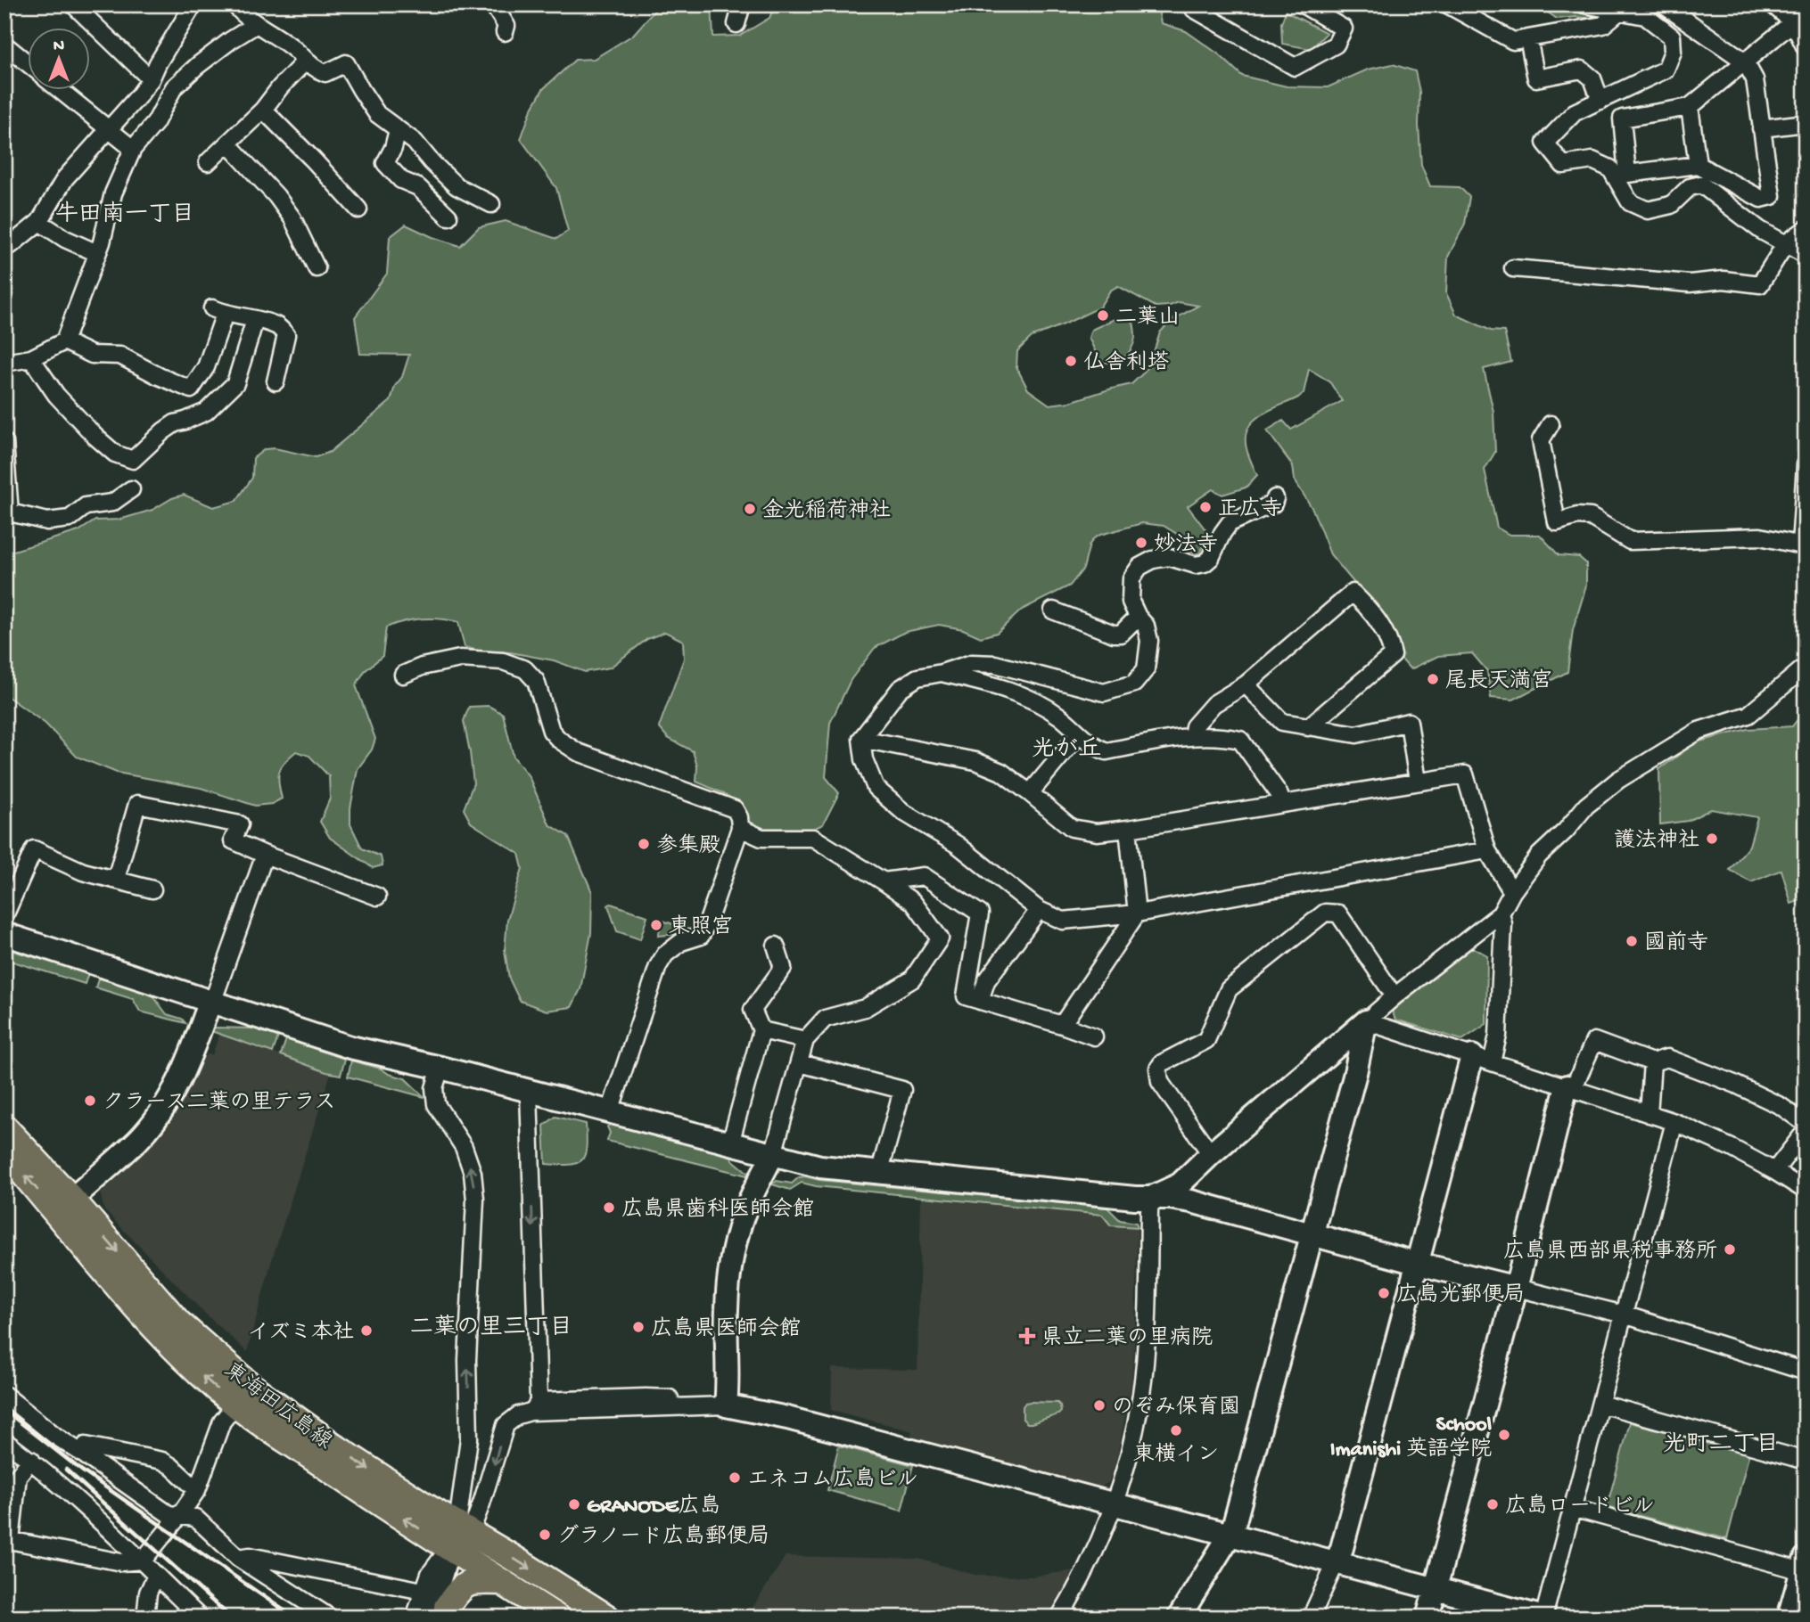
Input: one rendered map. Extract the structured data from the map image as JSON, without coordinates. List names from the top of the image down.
{
  "streets": {
    "main road": ["東海田広島線"]
  },
  "districts": [
    "牛田南一丁目",
    "光が丘",
    "二葉の里三丁目",
    "光町二丁目"
  ],
  "places": {
    "other": [
      "二葉山",
      "仏舎利塔",
      "正広寺",
      "金光稲荷神社",
      "妙法寺",
      "尾長天満宮",
      "護法神社",
      "参集殿",
      "東照宮",
      "國前寺",
      "クラース二葉の里テラス",
      "広島県歯科医師会館",
      "広島県西部県税事務所",
      "広島光郵便局",
      "広島県医師会館",
      "イズミ本社",
      "のぞみ保育園",
      "東横イン",
      "School Imanishi 英語学院",
      "エネコム広島ビル",
      "GRANODE広島",
      "広島ロードビル",
      "グラノード広島郵便局"
    ],
    "health": ["県立二葉の里病院"]
  },
  "north": "top"
}
